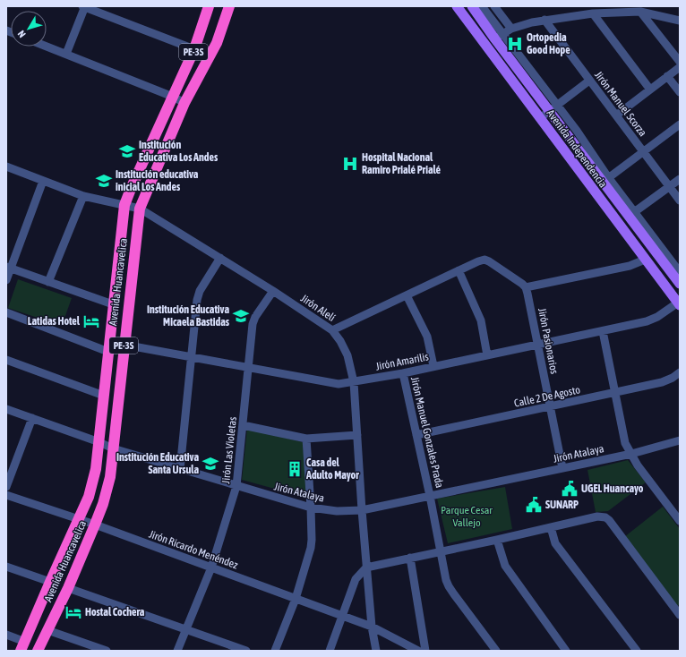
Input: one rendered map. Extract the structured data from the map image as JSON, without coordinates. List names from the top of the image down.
{
  "streets": {
    "highway": ["PE-3S", "Avenida Huancavelica"],
    "main road": ["Avenida Independencia"],
    "street": [
      "Jirón Manuel Scorza",
      "Jirón Alelí",
      "Jirón Pasionarios",
      "Jirón Amarilis",
      "Calle 2 De Agosto",
      "Jirón Manuel Gonzales Prada",
      "Jirón Las Violetas",
      "Jirón Atalaya",
      "Jirón Ricardo Menéndez"
    ]
  },
  "crossings": [
    ["Avenida Independencia", "Jirón Amarilis"],
    ["Avenida Huancavelica", "Jirón Alelí"],
    ["Avenida Huancavelica", "Jirón Amarilis"],
    ["Avenida Huancavelica", "Jirón Atalaya"],
    ["Avenida Huancavelica", "Jirón Ricardo Menéndez"],
    ["Jirón Alelí", "Jirón Amarilis"],
    ["Jirón Alelí", "Jirón Las Violetas"],
    ["Jirón Alelí", "Jirón Atalaya"],
    ["Jirón Alelí", "Jirón Ricardo Menéndez"],
    ["Jirón Pasionarios", "Jirón Amarilis"],
    ["Jirón Pasionarios", "Calle 2 De Agosto"],
    ["Jirón Pasionarios", "Jirón Atalaya"],
    ["Jirón Amarilis", "Jirón Manuel Gonzales Prada"],
    ["Jirón Amarilis", "Jirón Las Violetas"],
    ["Calle 2 De Agosto", "Jirón Manuel Gonzales Prada"],
    ["Jirón Manuel Gonzales Prada", "Jirón Atalaya"],
    ["Jirón Las Violetas", "Jirón Atalaya"],
    ["Jirón Las Violetas", "Jirón Ricardo Menéndez"]
  ],
  "parks": ["Parque Cesar Vallejo"],
  "places": {
    "hospital": ["Ortopedia Good Hope", "Hospital Nacional Ramiro Prialé Prialé"],
    "school or university": [
      "Institución Educativa Los Andes",
      "Institución educativa inicial Los Andes",
      "Institución Educativa Micaela Bastidas",
      "Institución Educativa Santa Ursula"
    ],
    "hotel": ["Latidas Hotel", "Hostal Cochera"],
    "building": ["Casa del Adulto Mayor"],
    "public building": ["UGEL Huancayo", "SUNARP"]
  },
  "north": "bottom left"
}
